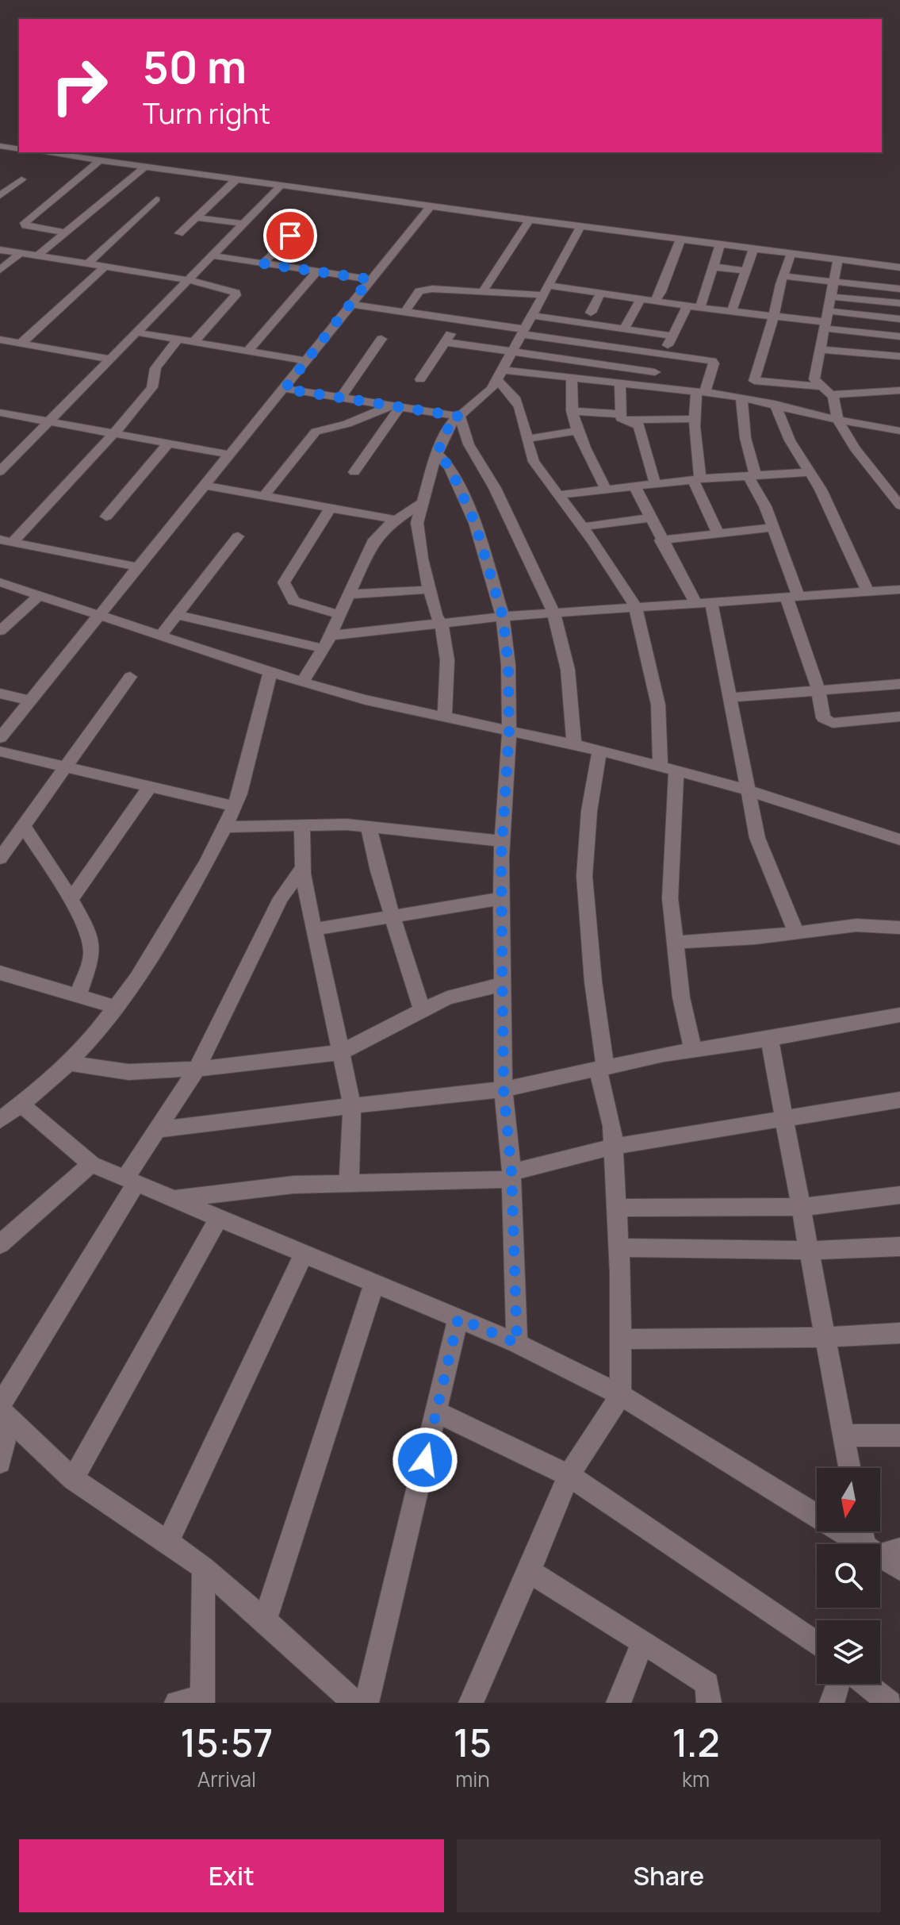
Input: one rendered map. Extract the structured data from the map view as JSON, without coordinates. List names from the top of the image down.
{
  "north": "bottom",
  "page": {
    "turn": ["50 m", "Turn right"],
    "eta": [
      "15:57",
      "Arrival",
      "15",
      "min",
      "1.2",
      "km"
    ],
    "buttons": ["Exit", "Share"]
  }
}
